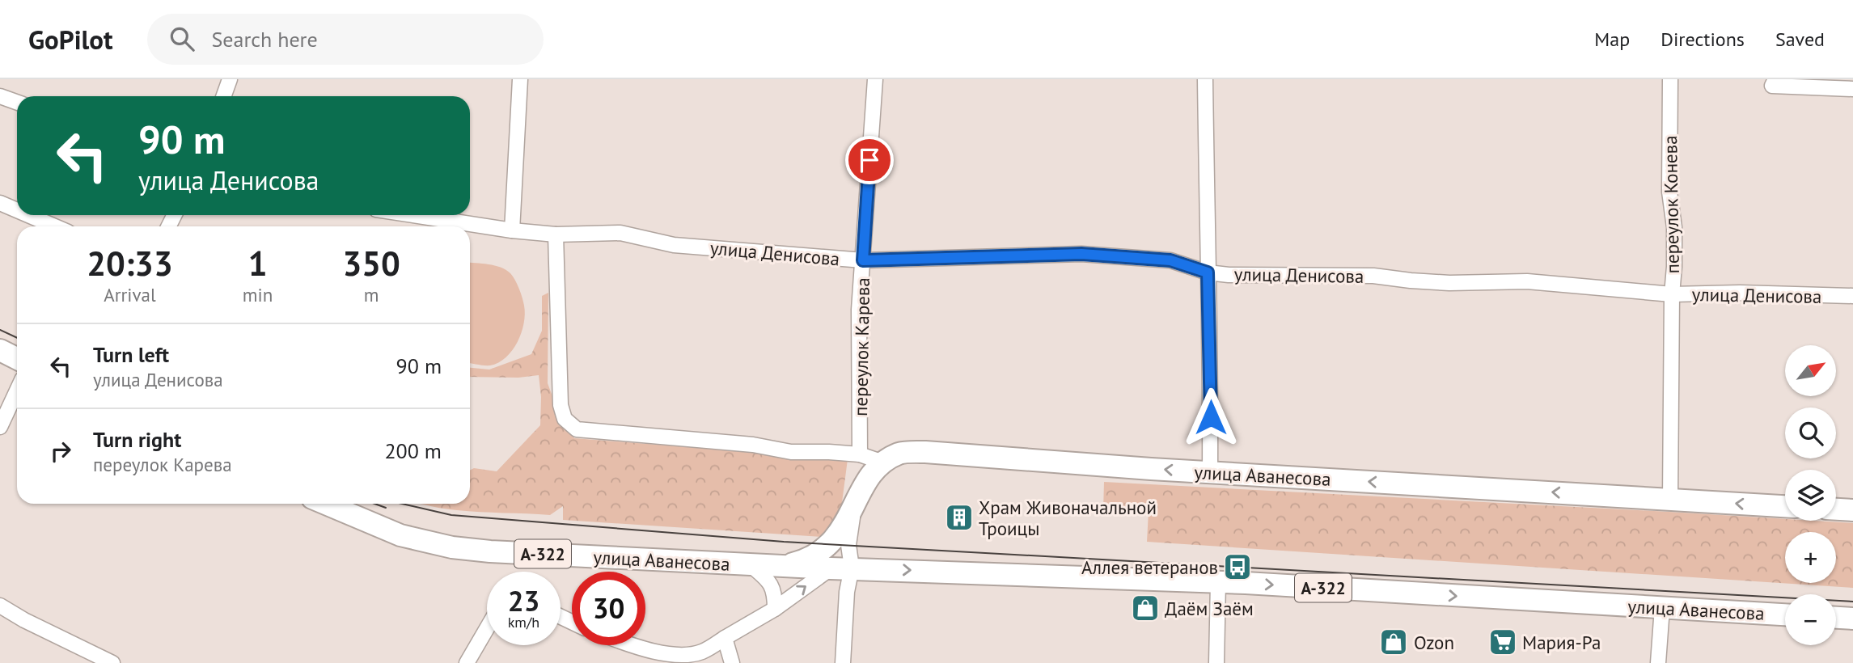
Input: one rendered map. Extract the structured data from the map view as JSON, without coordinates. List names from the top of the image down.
{
  "streets": {
    "highway": ["улица Аванесова", "А-322"],
    "street": ["переулок Конева", "улица Денисова", "переулок Карева"]
  },
  "crossings": [
    ["переулок Конева", "улица Денисова"],
    ["переулок Конева", "улица Аванесова"],
    ["улица Денисова", "переулок Карева"]
  ],
  "places": {
    "building": ["Храм Живоначальной Троицы"],
    "bus stop": ["Аллея ветеранов"],
    "shop": ["Даём Заём", "Ozon"],
    "supermarket": ["Мария-Ра"]
  },
  "north": "top right",
  "page": {
    "header": "GoPilot",
    "search": "Search here",
    "nav": ["Map", "Directions", "Saved"],
    "turn": ["90 m", "улица Денисова"],
    "eta": [
      "20:33",
      "Arrival",
      "1",
      "min",
      "350",
      "m"
    ],
    "list": [
      {
        "name": "Turn left",
        "note": "улица Денисова",
        "value": "90 m"
      },
      {
        "name": "Turn right",
        "note": "переулок Карева",
        "value": "200 m"
      }
    ],
    "map_buttons": ["+", "−"],
    "speed": "23 km/h",
    "limit": "30"
  }
}
